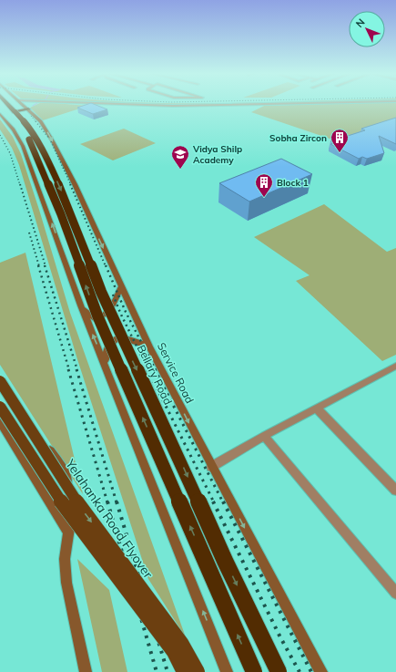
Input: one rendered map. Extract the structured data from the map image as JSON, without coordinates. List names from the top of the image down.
{
  "streets": {
    "highway": ["Bellary Road"],
    "main road": ["Service Road", "Yelahanka Road Flyover"]
  },
  "places": {
    "building": ["Sobha Zircon", "Block 1"],
    "school or university": ["Vidya Shilp Academy"]
  },
  "north": "top left"
}
